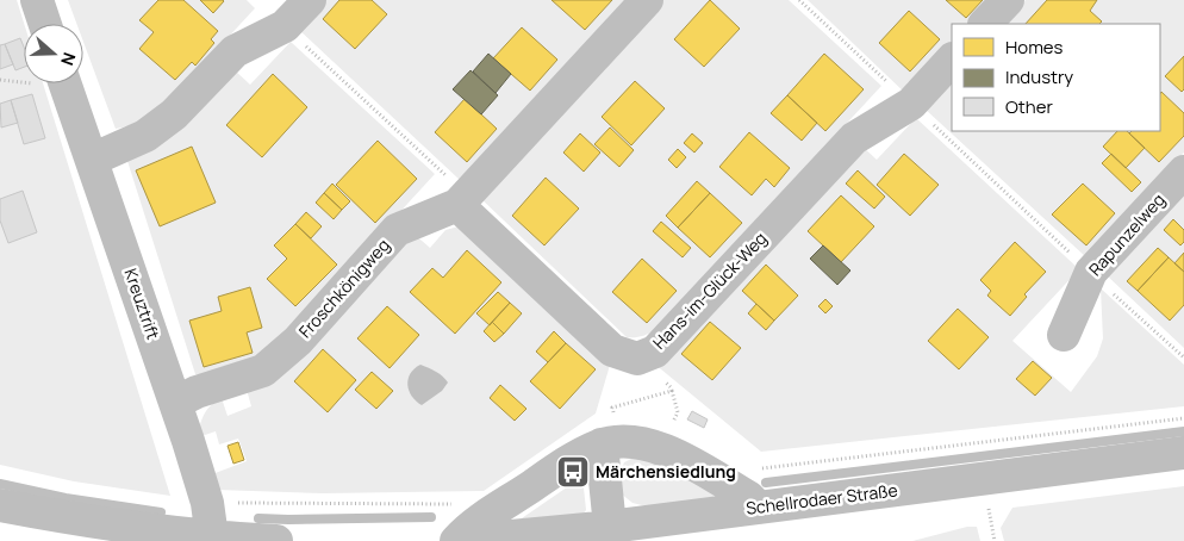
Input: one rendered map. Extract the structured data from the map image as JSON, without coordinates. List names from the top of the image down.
{
  "streets": {
    "street": [
      "Rapunzelweg",
      "Froschkönigweg",
      "Hans-im-Glück-Weg",
      "Kreuztrift",
      "Schellrodaer Straße"
    ]
  },
  "crossings": [
    ["Froschkönigweg", "Hans-im-Glück-Weg"],
    ["Froschkönigweg", "Kreuztrift"]
  ],
  "places": {
    "bus stop": ["Märchensiedlung"]
  },
  "legend": ["Homes", "Industry", "Other"],
  "north": "right"
}
